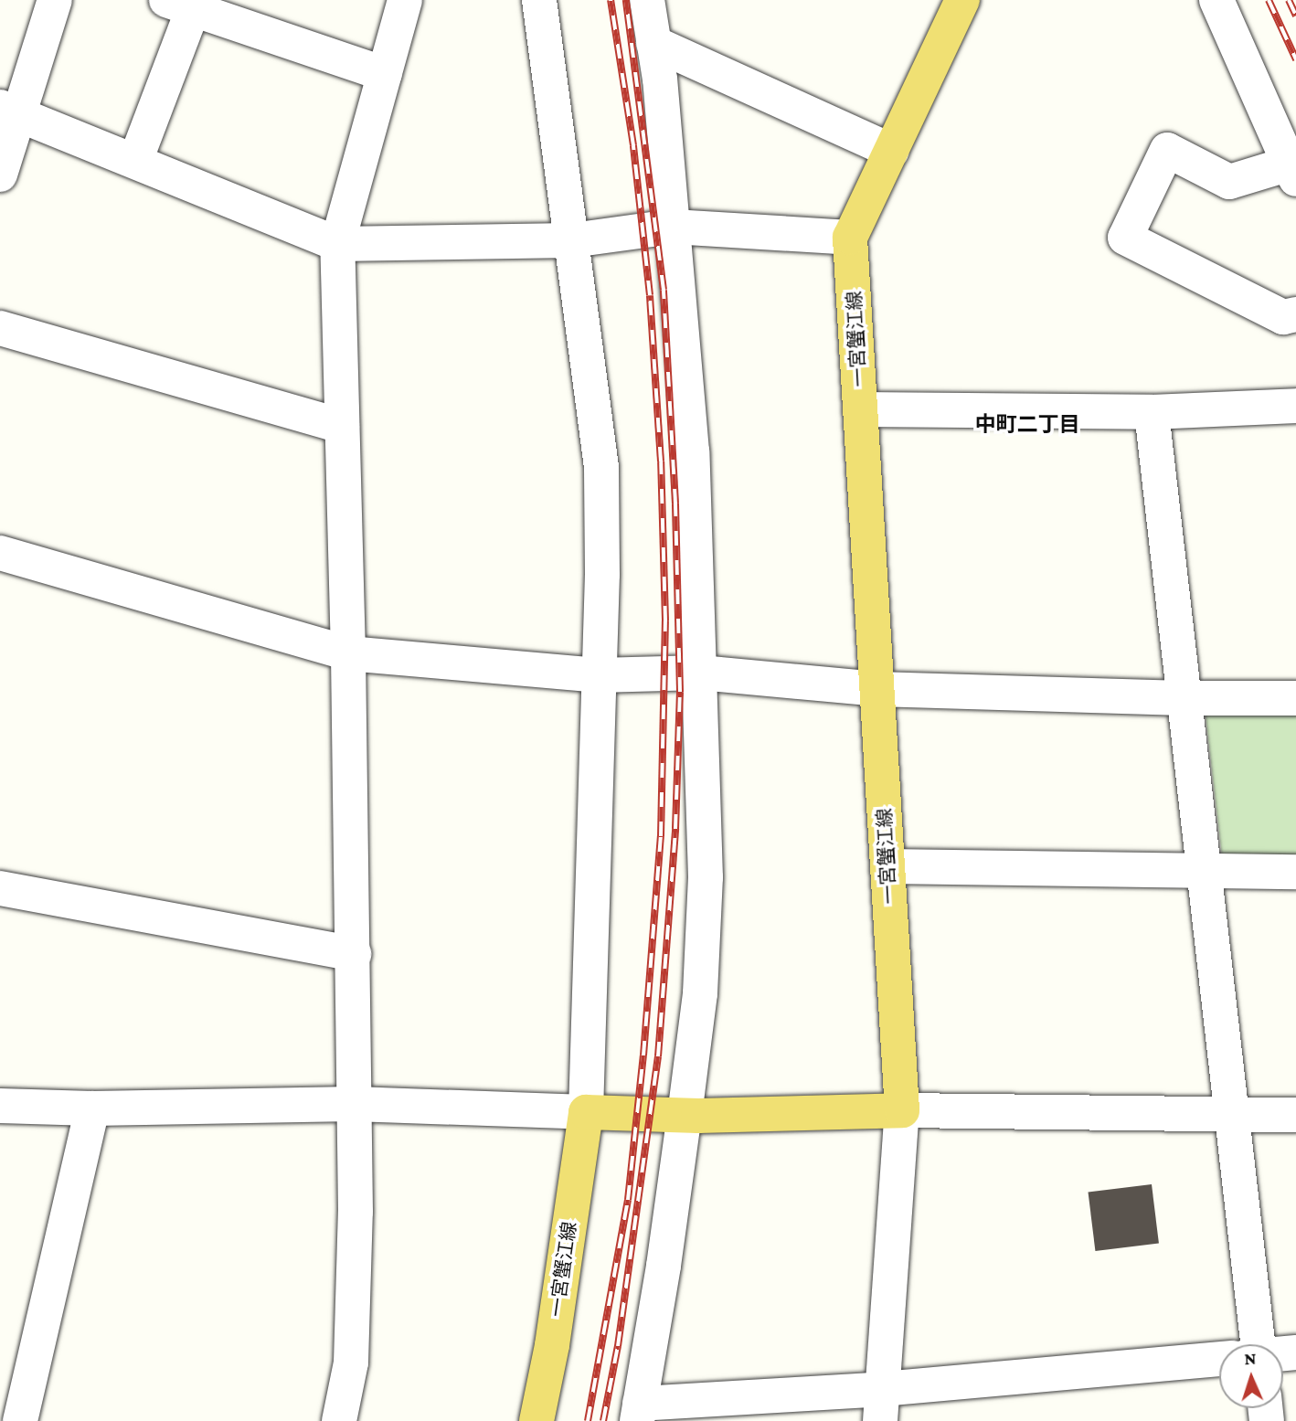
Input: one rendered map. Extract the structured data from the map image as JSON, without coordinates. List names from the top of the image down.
{
  "streets": {
    "main road": ["一宮蟹江線"]
  },
  "districts": ["中町二丁目"],
  "north": "top"
}
